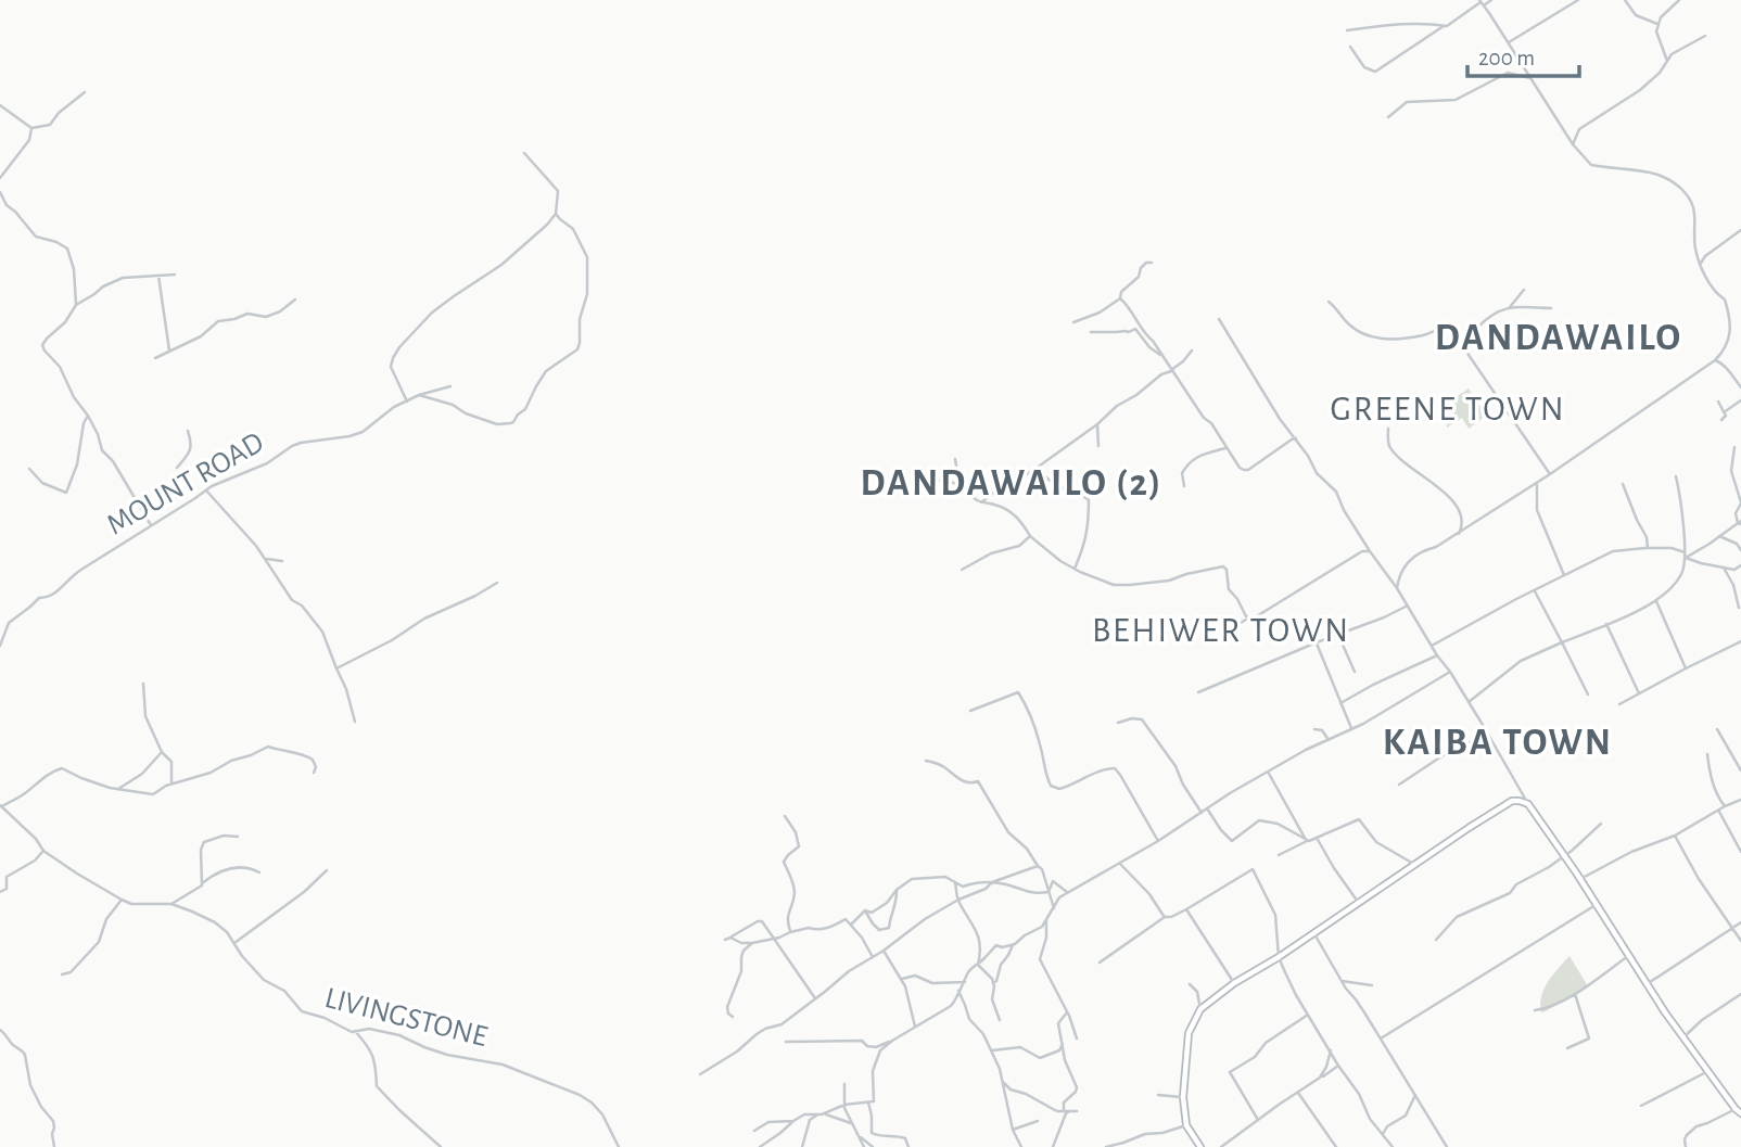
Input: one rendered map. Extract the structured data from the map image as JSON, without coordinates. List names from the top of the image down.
{
  "streets": {
    "street": ["MOUNT ROAD", "LIVINGSTONE"]
  },
  "districts": [
    "DANDAWAILO",
    "GREENE TOWN",
    "DANDAWAILO (2)",
    "BEHIWER TOWN",
    "KAIBA TOWN"
  ],
  "scale_bar": "200 m"
}
